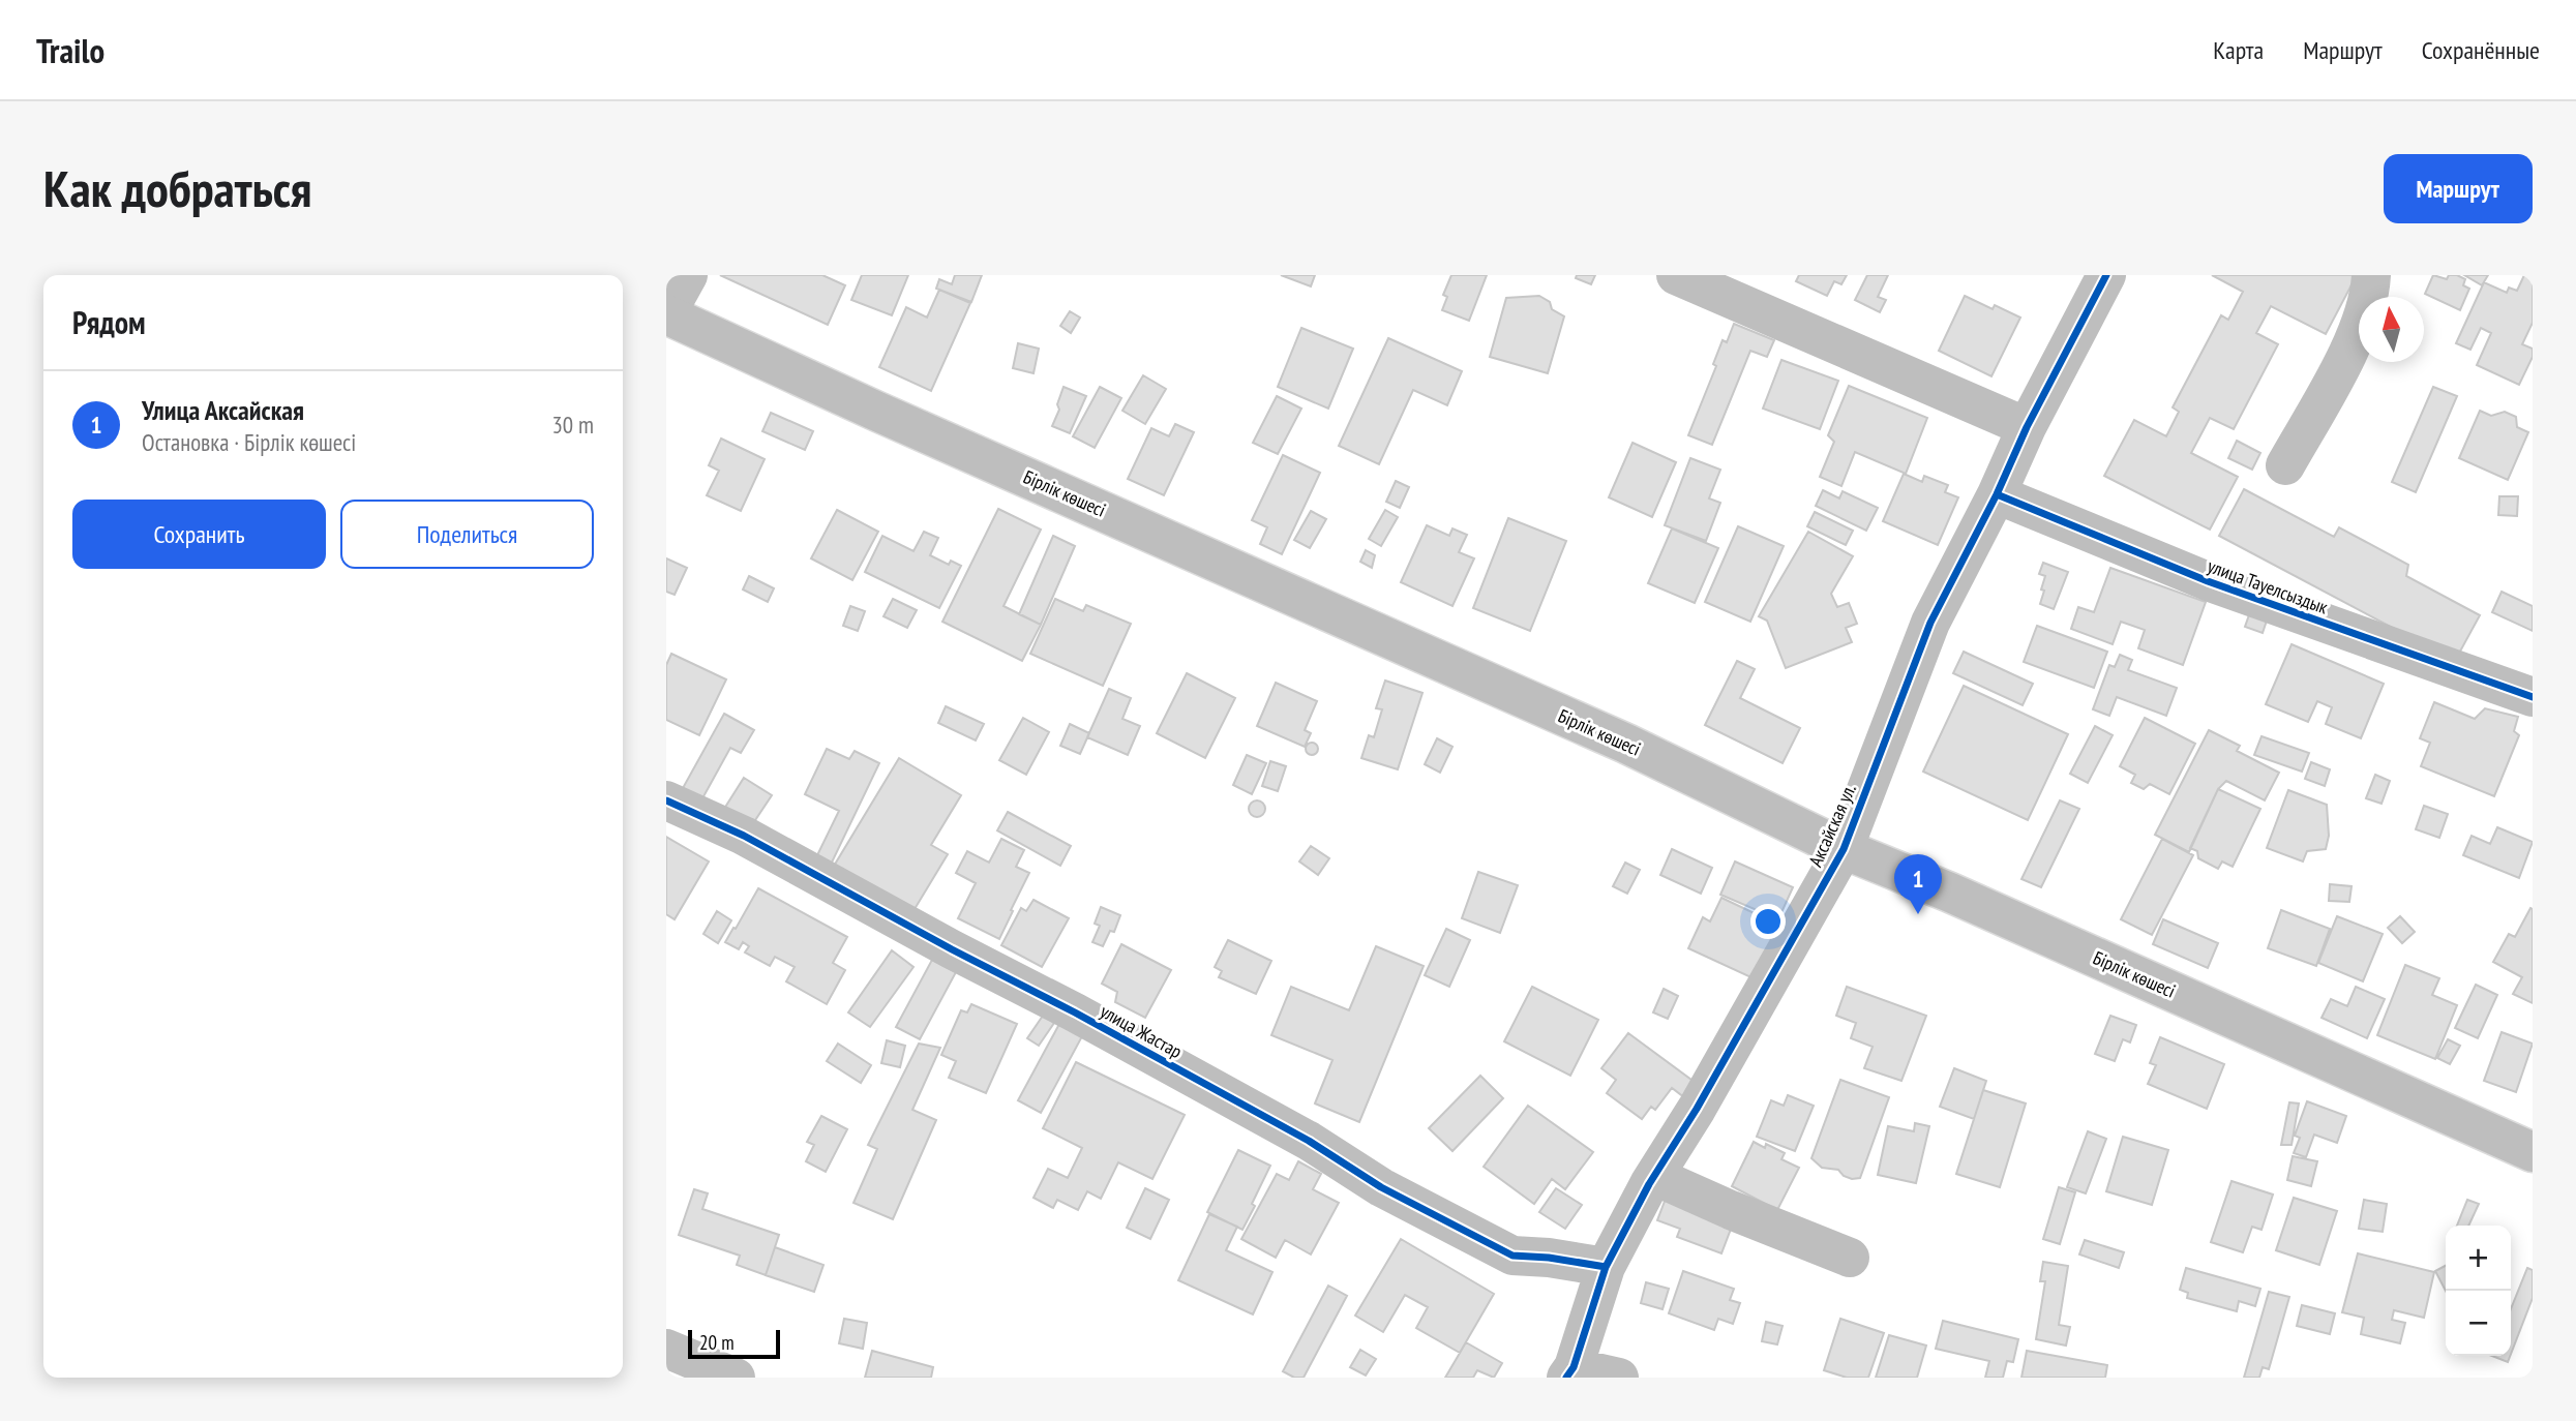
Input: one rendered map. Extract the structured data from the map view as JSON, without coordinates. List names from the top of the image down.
{
  "streets": {
    "street": [
      "Бірлік көшесі",
      "улица Тауелсыздык",
      "Аксайская ул.",
      "улица Жастар"
    ]
  },
  "crossings": [
    ["Бірлік көшесі", "Аксайская ул."],
    ["улица Тауелсыздык", "Аксайская ул."],
    ["Аксайская ул.", "улица Жастар"]
  ],
  "scale_bar": "20 m",
  "north": "top",
  "page": {
    "header": "Trailo",
    "nav": ["Карта", "Маршрут", "Сохранённые"],
    "buttons": [
      "Маршрут",
      ["Сохранить", "Поделиться"]
    ],
    "title": "Как добраться",
    "heading": "Рядом",
    "list": [
      {
        "mark": "1",
        "name": "Улица Аксайская",
        "note": "Остановка · Бірлік көшесі",
        "value": "30 m"
      }
    ],
    "pins": "1",
    "map_buttons": ["+", "−"],
    "scale": "20 m"
  }
}
